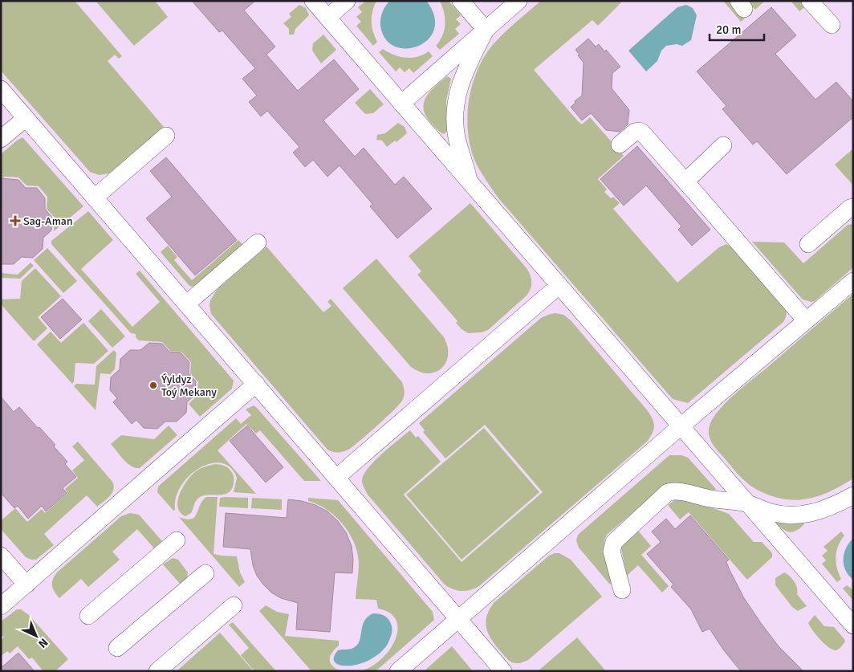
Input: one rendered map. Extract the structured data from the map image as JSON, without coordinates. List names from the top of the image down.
{
  "places": {
    "health": ["Sag-Aman"],
    "other": ["Ýyldyz Toý Mekany"]
  },
  "scale_bar": "20 m",
  "north": "bottom right"
}
